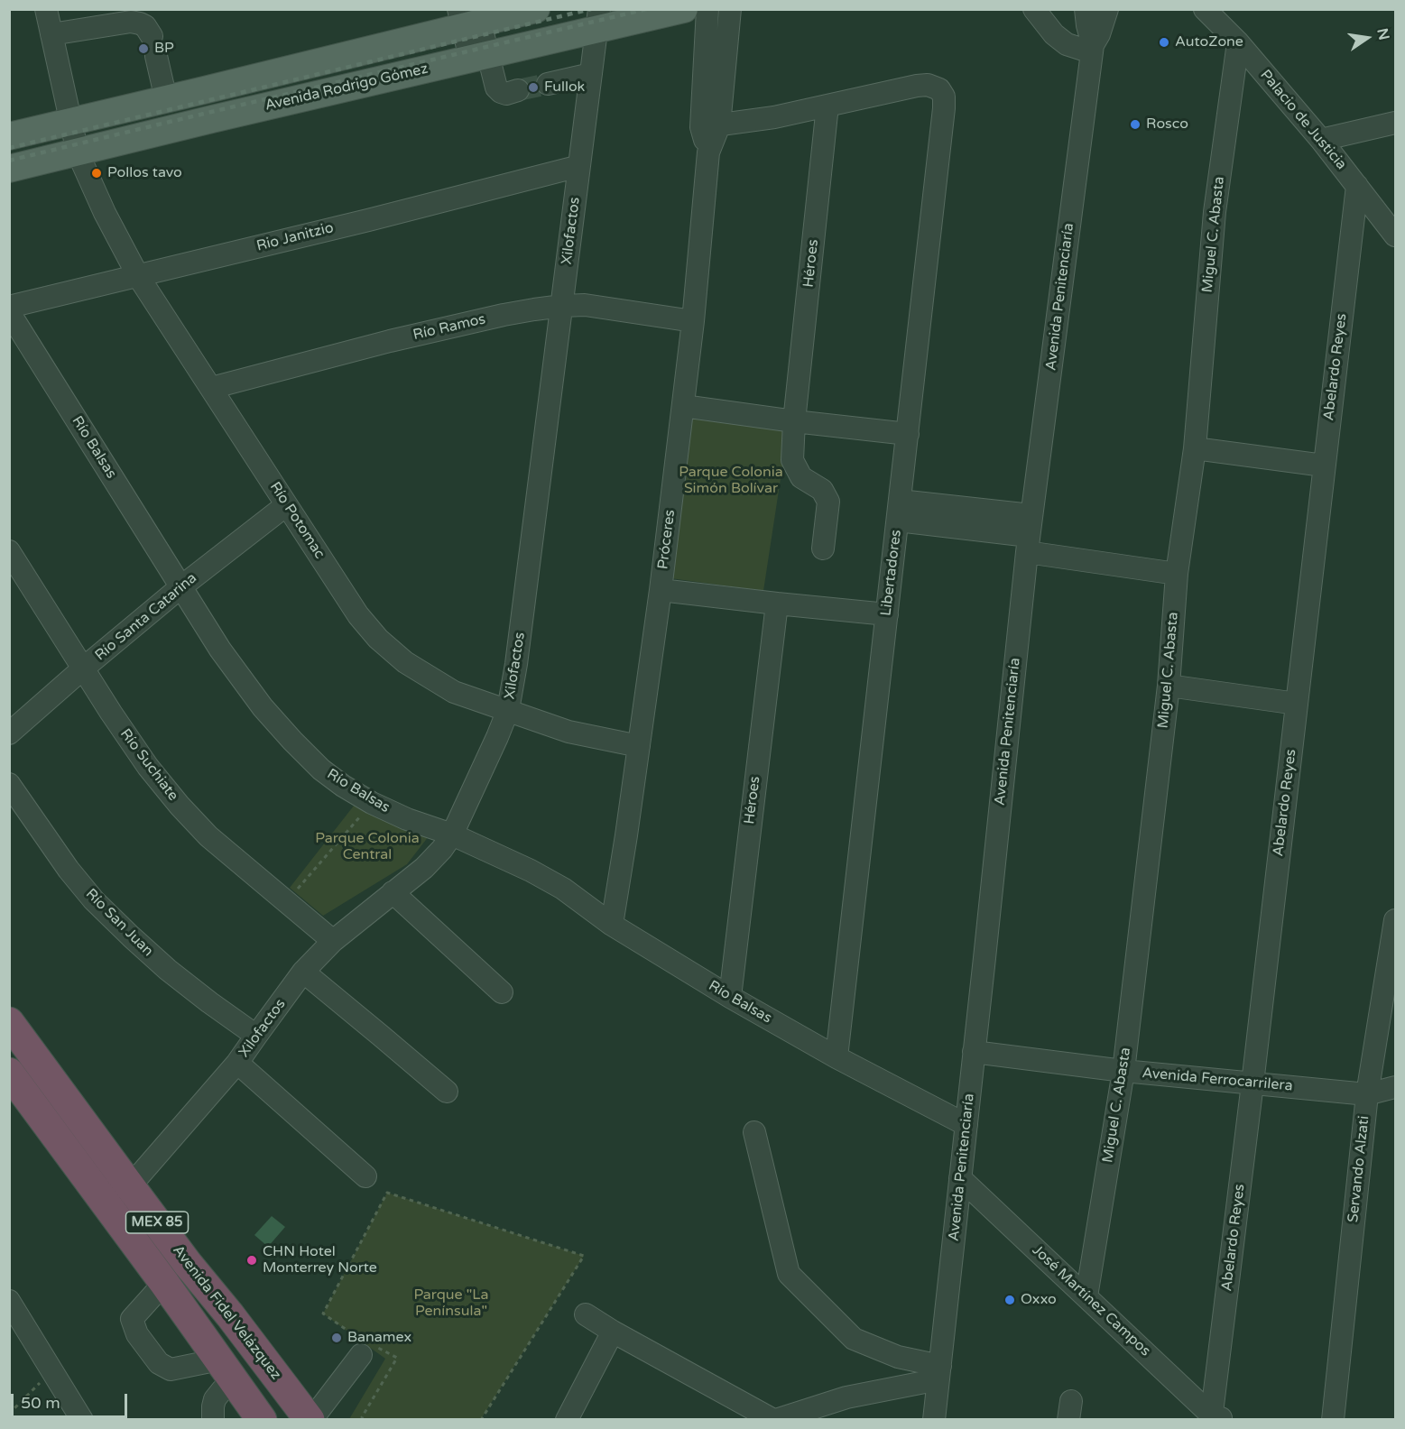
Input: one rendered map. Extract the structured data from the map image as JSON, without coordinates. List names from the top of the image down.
{
  "streets": {
    "highway": ["MEX 85", "Avenida Fidel Velázquez"],
    "main road": ["Avenida Rodrigo Gómez"],
    "street": [
      "Palacio de Justicia",
      "Xilofactos",
      "Miguel C. Abasta",
      "Rio Janitzio",
      "Héroes",
      "Avenida Penitenciaría",
      "Río Ramos",
      "Abelardo Reyes",
      "Río Balsas",
      "Río Potomac",
      "Próceres",
      "Libertadores",
      "Río Santa Catarina",
      "Río Suchiate",
      "Río San Juan",
      "Avenida Ferrocarrilera",
      "Servando Alzati",
      "José Martínez Campos"
    ]
  },
  "crossings": [
    ["Avenida Rodrigo Gómez", "Xilofactos"],
    ["Avenida Rodrigo Gómez", "Río Potomac"],
    ["Palacio de Justicia", "Miguel C. Abasta"],
    ["Palacio de Justicia", "Abelardo Reyes"],
    ["Xilofactos", "Rio Janitzio"],
    ["Xilofactos", "Río Ramos"],
    ["Xilofactos", "Río Balsas"],
    ["Xilofactos", "Río Potomac"],
    ["Xilofactos", "Río Suchiate"],
    ["Xilofactos", "Río San Juan"],
    ["Xilofactos", "Avenida Fidel Velázquez"],
    ["Miguel C. Abasta", "Avenida Ferrocarrilera"],
    ["Miguel C. Abasta", "José Martínez Campos"],
    ["Rio Janitzio", "Río Potomac"],
    ["Héroes", "Río Balsas"],
    ["Héroes", "Libertadores"],
    ["Avenida Penitenciaría", "Río Balsas"],
    ["Avenida Penitenciaría", "Avenida Ferrocarrilera"],
    ["Avenida Penitenciaría", "José Martínez Campos"],
    ["Río Ramos", "Río Potomac"],
    ["Río Ramos", "Próceres"],
    ["Abelardo Reyes", "Avenida Ferrocarrilera"],
    ["Abelardo Reyes", "José Martínez Campos"],
    ["Río Balsas", "Próceres"],
    ["Río Balsas", "Libertadores"],
    ["Río Balsas", "Río Santa Catarina"],
    ["Río Potomac", "Próceres"],
    ["Río Potomac", "Río Santa Catarina"],
    ["Río Santa Catarina", "Río Suchiate"],
    ["Avenida Ferrocarrilera", "Servando Alzati"]
  ],
  "parks": ["Parque Colonia Simón Bolívar", "Parque Colonia Central", "Parque \"La Península\""],
  "places": [
    "AutoZone",
    "BP",
    "Fullok",
    "Rosco",
    "Pollos tavo",
    "CHN Hotel Monterrey Norte",
    "Oxxo",
    "Banamex"
  ],
  "scale_bar": "50 m",
  "north": "right"
}
